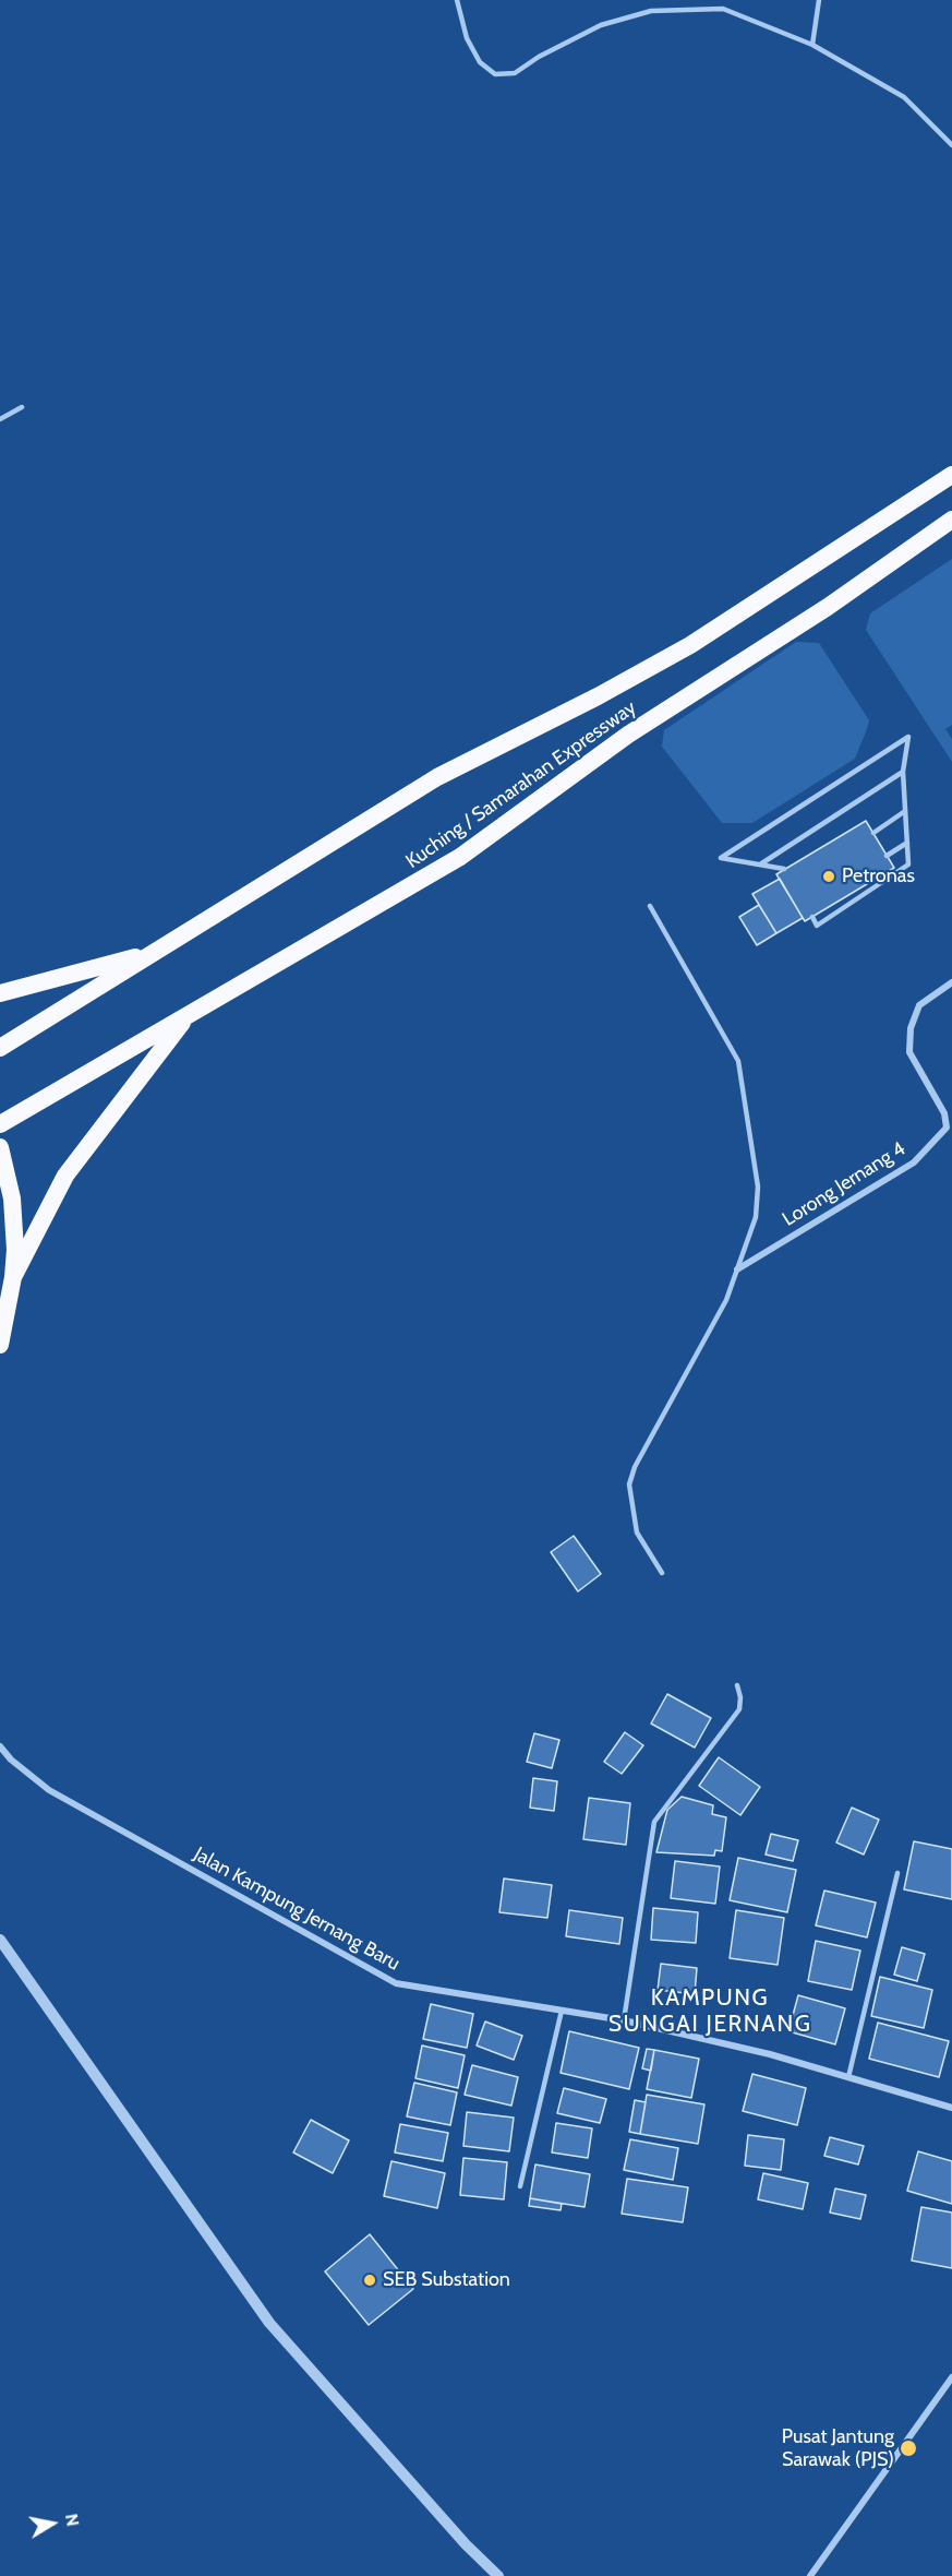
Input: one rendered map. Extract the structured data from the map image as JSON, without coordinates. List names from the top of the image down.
{
  "streets": {
    "highway": ["Kuching / Samarahan Expressway"],
    "street": ["Lorong Jernang 4", "Jalan Kampung Jernang Baru"]
  },
  "districts": ["KAMPUNG SUNGAI JERNANG"],
  "places": ["Petronas", "SEB Substation", "Pusat Jantung Sarawak (PJS)"],
  "north": "right"
}
